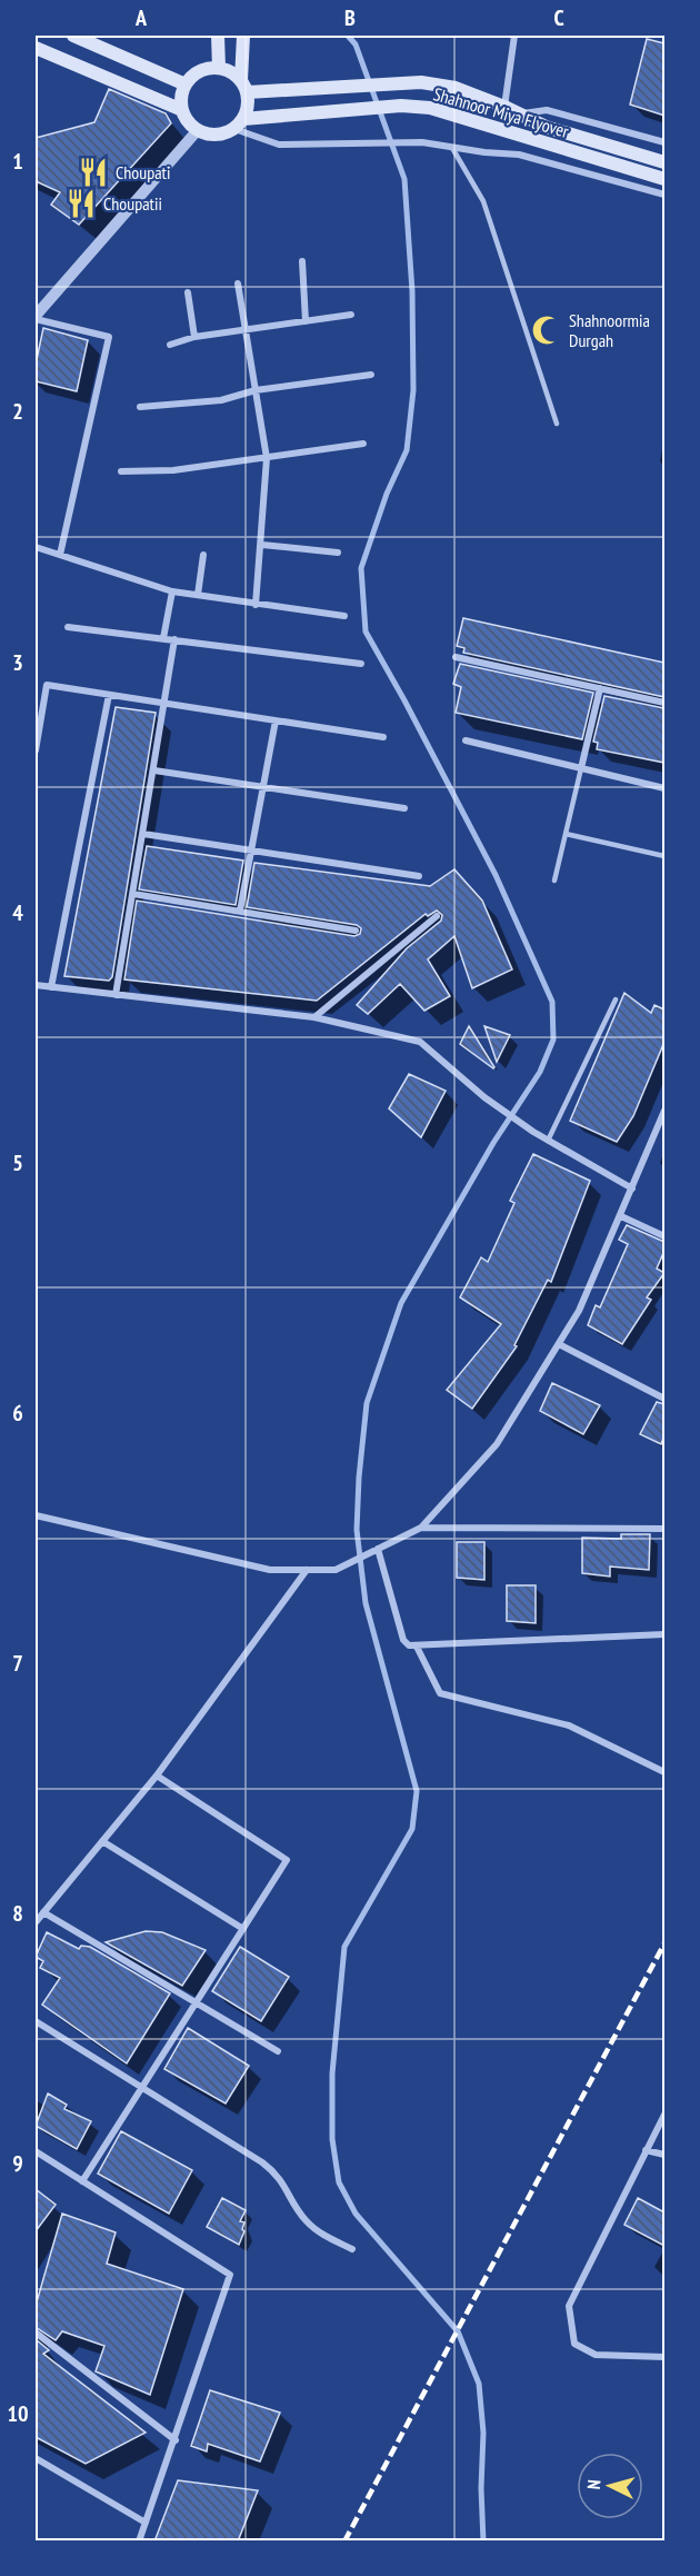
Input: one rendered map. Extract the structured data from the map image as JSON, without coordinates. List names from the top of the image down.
{
  "streets": {
    "main road": ["Shahnoor Miya Flyover"]
  },
  "places": {
    "restaurant": ["Choupati", "Choupatii"],
    "mosque": ["Shahnoormia Durgah"]
  },
  "north": "left",
  "grid": {
    "columns": ["A", "B", "C"],
    "rows": [
      "1",
      "2",
      "3",
      "4",
      "5",
      "6",
      "7",
      "8",
      "9",
      "10"
    ]
  }
}
